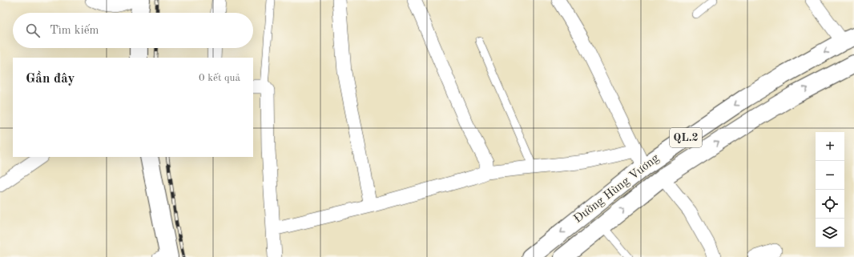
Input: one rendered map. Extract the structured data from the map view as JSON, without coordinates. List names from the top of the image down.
{
  "streets": {
    "main road": ["QL.2", "Đường Hùng Vương"]
  },
  "page": {
    "search": "Tìm kiếm",
    "heading": ["Gần đây", "0 kết quả"],
    "map_buttons": ["+", "−"]
  }
}
